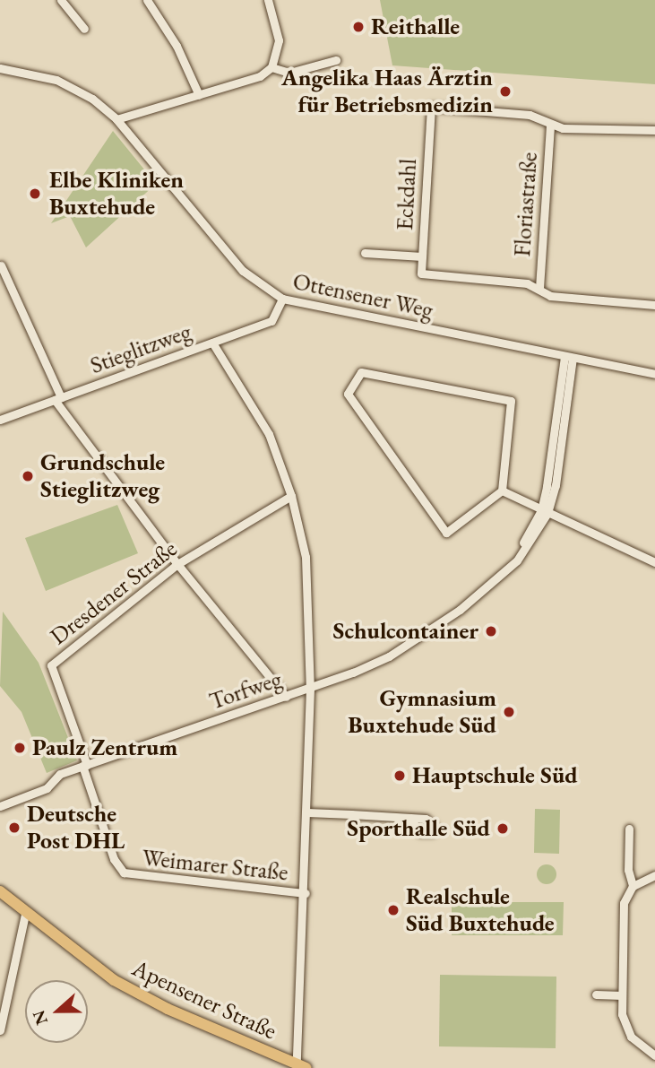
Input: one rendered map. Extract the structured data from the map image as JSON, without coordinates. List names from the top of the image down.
{
  "streets": {
    "main road": ["Apensener Straße"],
    "street": [
      "Eckdahl",
      "Floriastraße",
      "Ottensener Weg",
      "Stieglitzweg",
      "Dresdener Straße",
      "Torfweg",
      "Weimarer Straße"
    ]
  },
  "crossings": [
    ["Eckdahl", "Floriastraße"],
    ["Ottensener Weg", "Stieglitzweg"],
    ["Ottensener Weg", "Torfweg"],
    ["Dresdener Straße", "Torfweg"],
    ["Dresdener Straße", "Weimarer Straße"],
    ["Torfweg", "Weimarer Straße"]
  ],
  "places": [
    "Reithalle",
    "Angelika Haas Ärztin für Betriebsmedizin",
    "Elbe Kliniken Buxtehude",
    "Grundschule Stieglitzweg",
    "Schulcontainer",
    "Gymnasium Buxtehude Süd",
    "Paulz Zentrum",
    "Hauptschule Süd",
    "Deutsche Post DHL",
    "Sporthalle Süd",
    "Realschule Süd Buxtehude"
  ],
  "north": "left"
}
